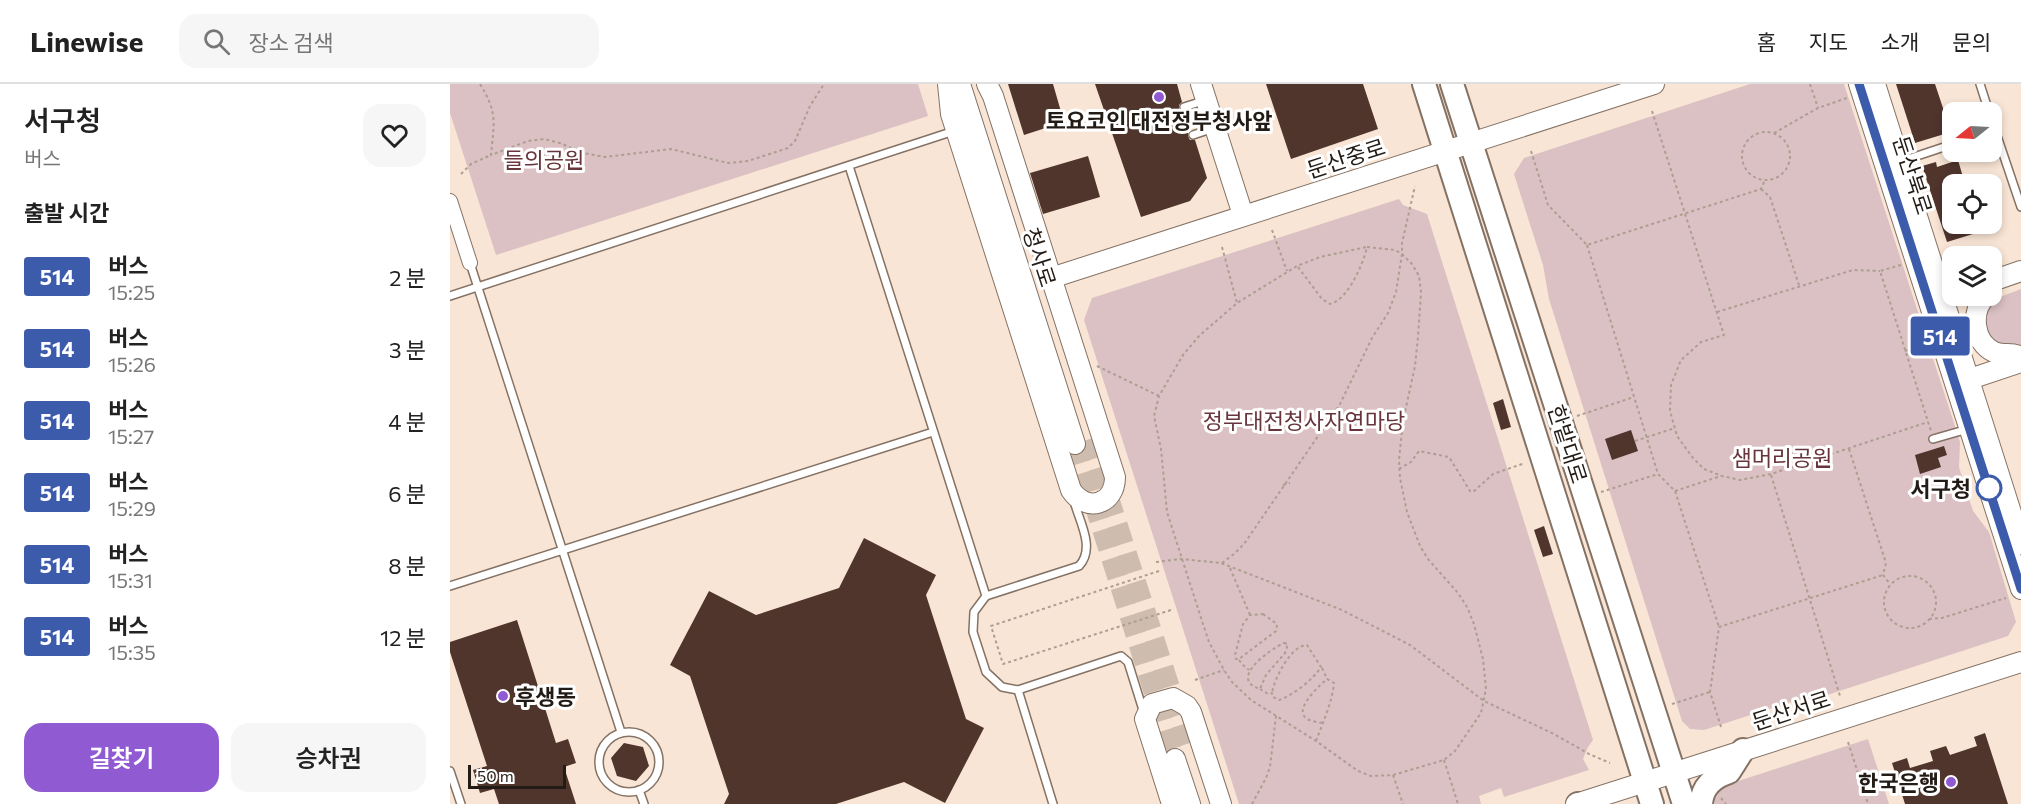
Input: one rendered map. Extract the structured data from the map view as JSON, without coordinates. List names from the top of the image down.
{
  "streets": {
    "main road": ["한밭대로"],
    "street": [
      "둔산중로",
      "둔산북로",
      "청사로",
      "둔산서로"
    ]
  },
  "crossings": [
    ["둔산중로", "한밭대로"],
    ["한밭대로", "둔산서로"]
  ],
  "parks": ["들의공원", "정부대전청사자연마당", "샘머리공원"],
  "places": [
    "토요코인 대전정부청사앞",
    "서구청",
    "후생동",
    "한국은행"
  ],
  "lines": ["bus line 514"],
  "scale_bar": "50 m",
  "north": "left",
  "page": {
    "header": "Linewise",
    "search": "장소 검색",
    "nav": [
      "홈",
      "지도",
      "소개",
      "문의"
    ],
    "heading": [
      ["서구청", "버스"],
      "출발 시간"
    ],
    "on_map": "514",
    "list": [
      {
        "mark": "514",
        "name": "버스",
        "note": "15:25",
        "value": "2 분"
      },
      {
        "mark": "514",
        "name": "버스",
        "note": "15:26",
        "value": "3 분"
      },
      {
        "mark": "514",
        "name": "버스",
        "note": "15:27",
        "value": "4 분"
      },
      {
        "mark": "514",
        "name": "버스",
        "note": "15:29",
        "value": "6 분"
      },
      {
        "mark": "514",
        "name": "버스",
        "note": "15:31",
        "value": "8 분"
      },
      {
        "mark": "514",
        "name": "버스",
        "note": "15:35",
        "value": "12 분"
      }
    ],
    "buttons": ["길찾기", "승차권"],
    "scale": "50 m"
  }
}
